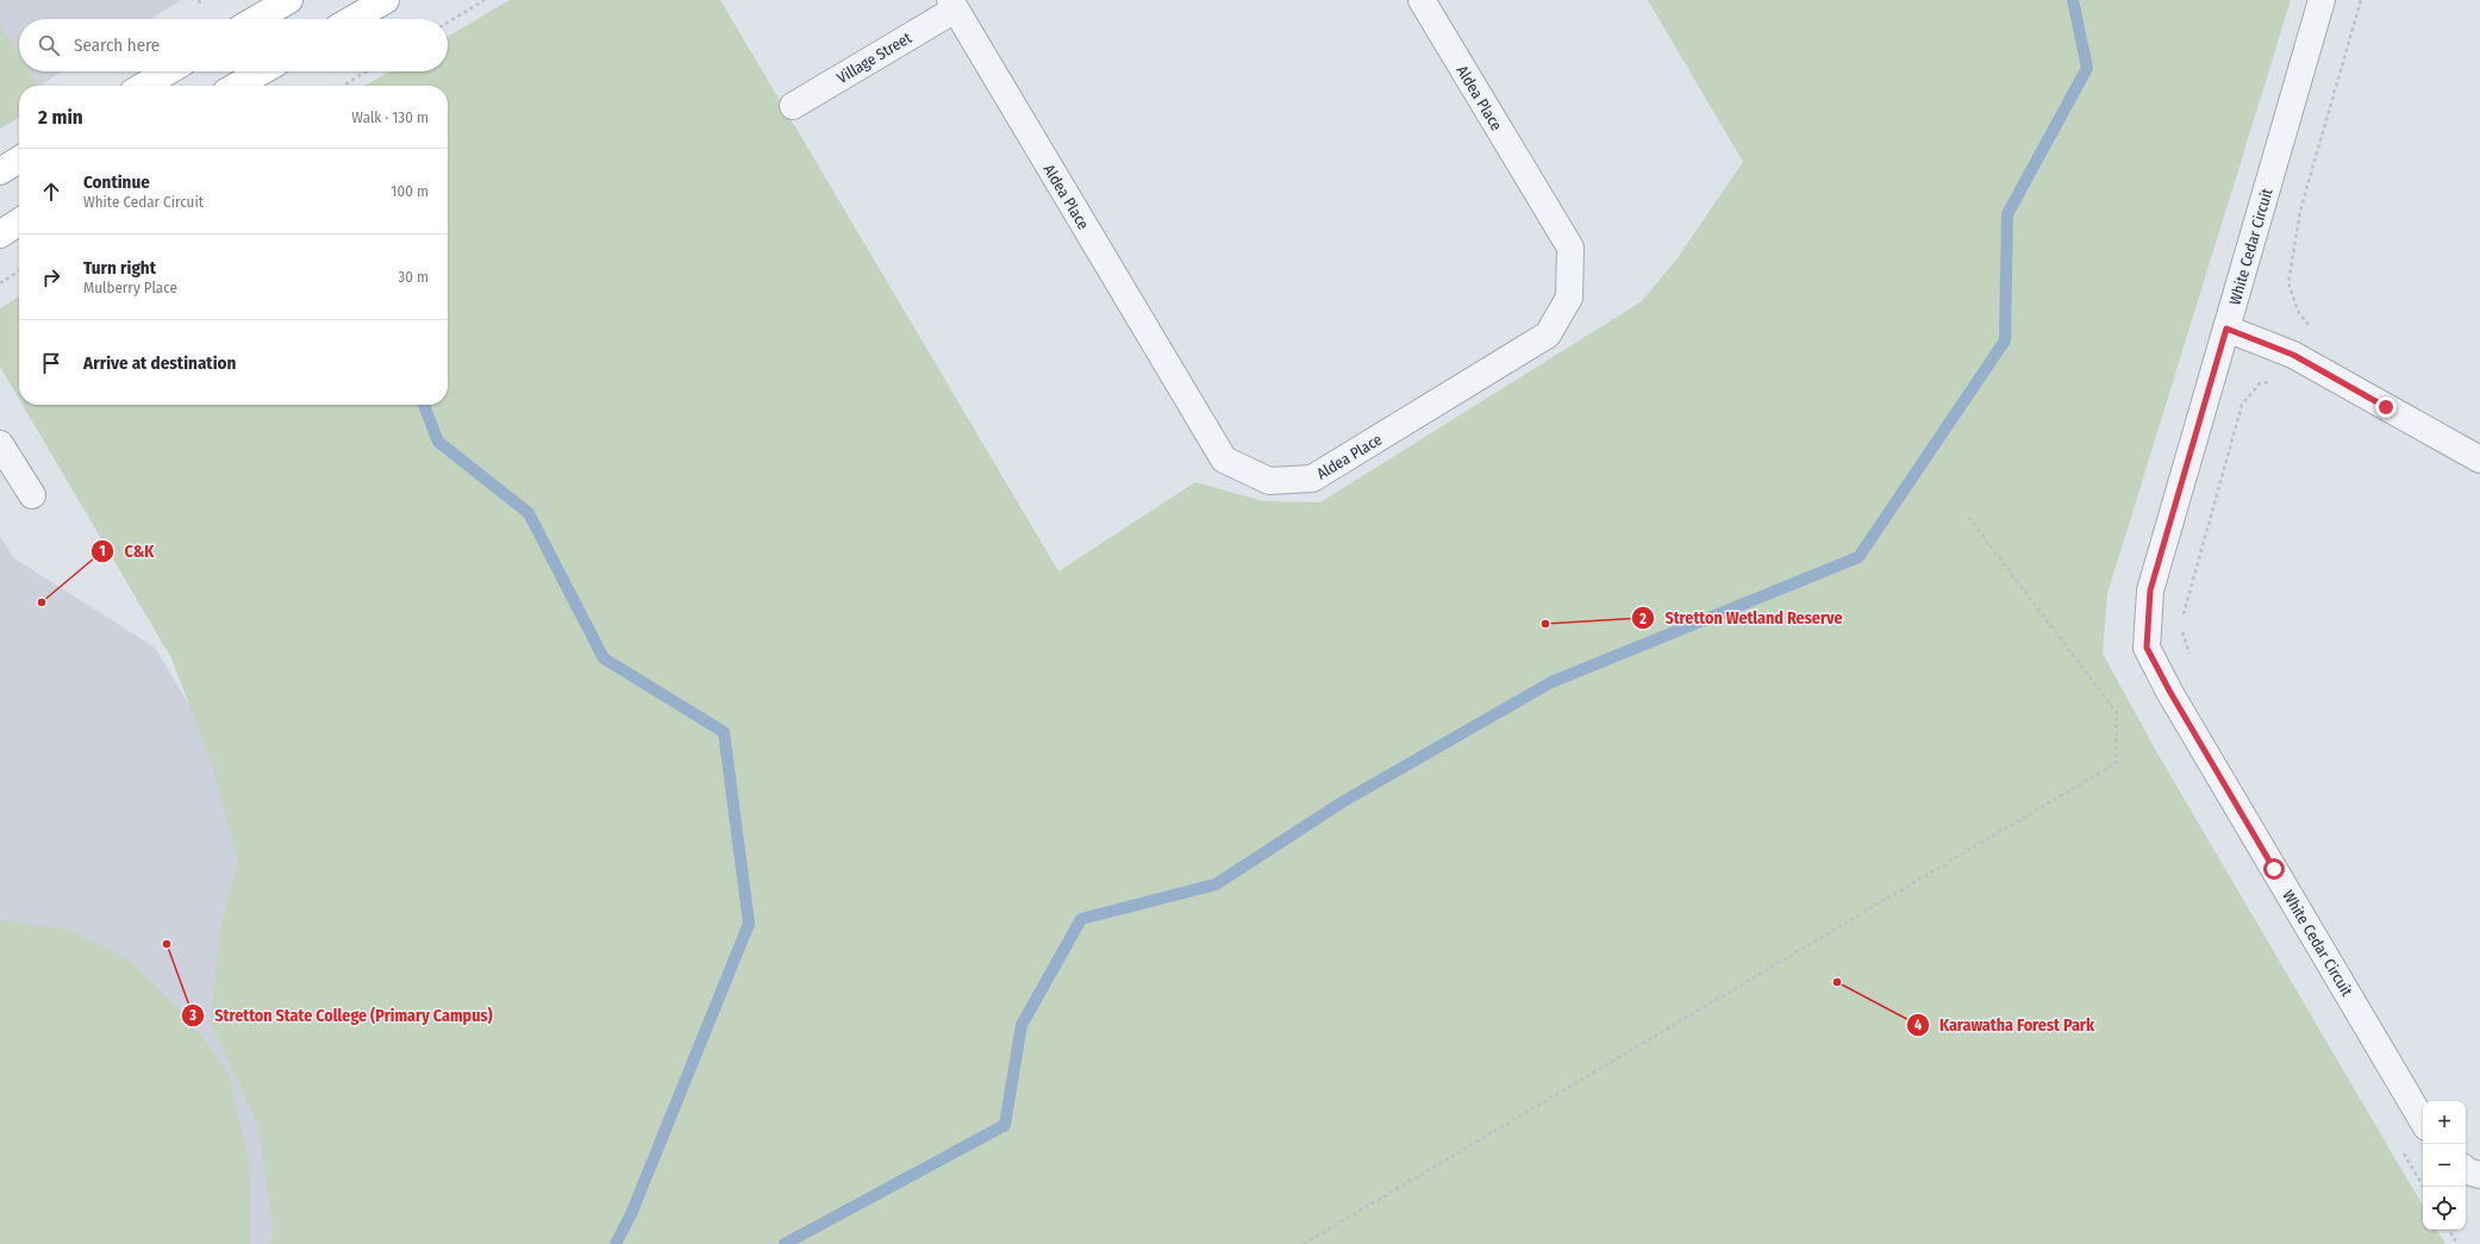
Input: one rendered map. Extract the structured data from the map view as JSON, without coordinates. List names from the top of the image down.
{
  "streets": {
    "street": ["Village Street", "Aldea Place", "White Cedar Circuit"]
  },
  "crossings": [
    ["Village Street", "Aldea Place"]
  ],
  "places": [
    "C&K",
    "Stretton Wetland Reserve",
    "Stretton State College (Primary Campus)",
    "Karawatha Forest Park"
  ],
  "page": {
    "search": "Search here",
    "heading": ["2 min", "Walk · 130 m"],
    "list": [
      ["Continue", "White Cedar Circuit", "100 m"],
      ["Turn right", "Mulberry Place", "30 m"],
      "Arrive at destination"
    ],
    "map_buttons": ["+", "−"]
  }
}
